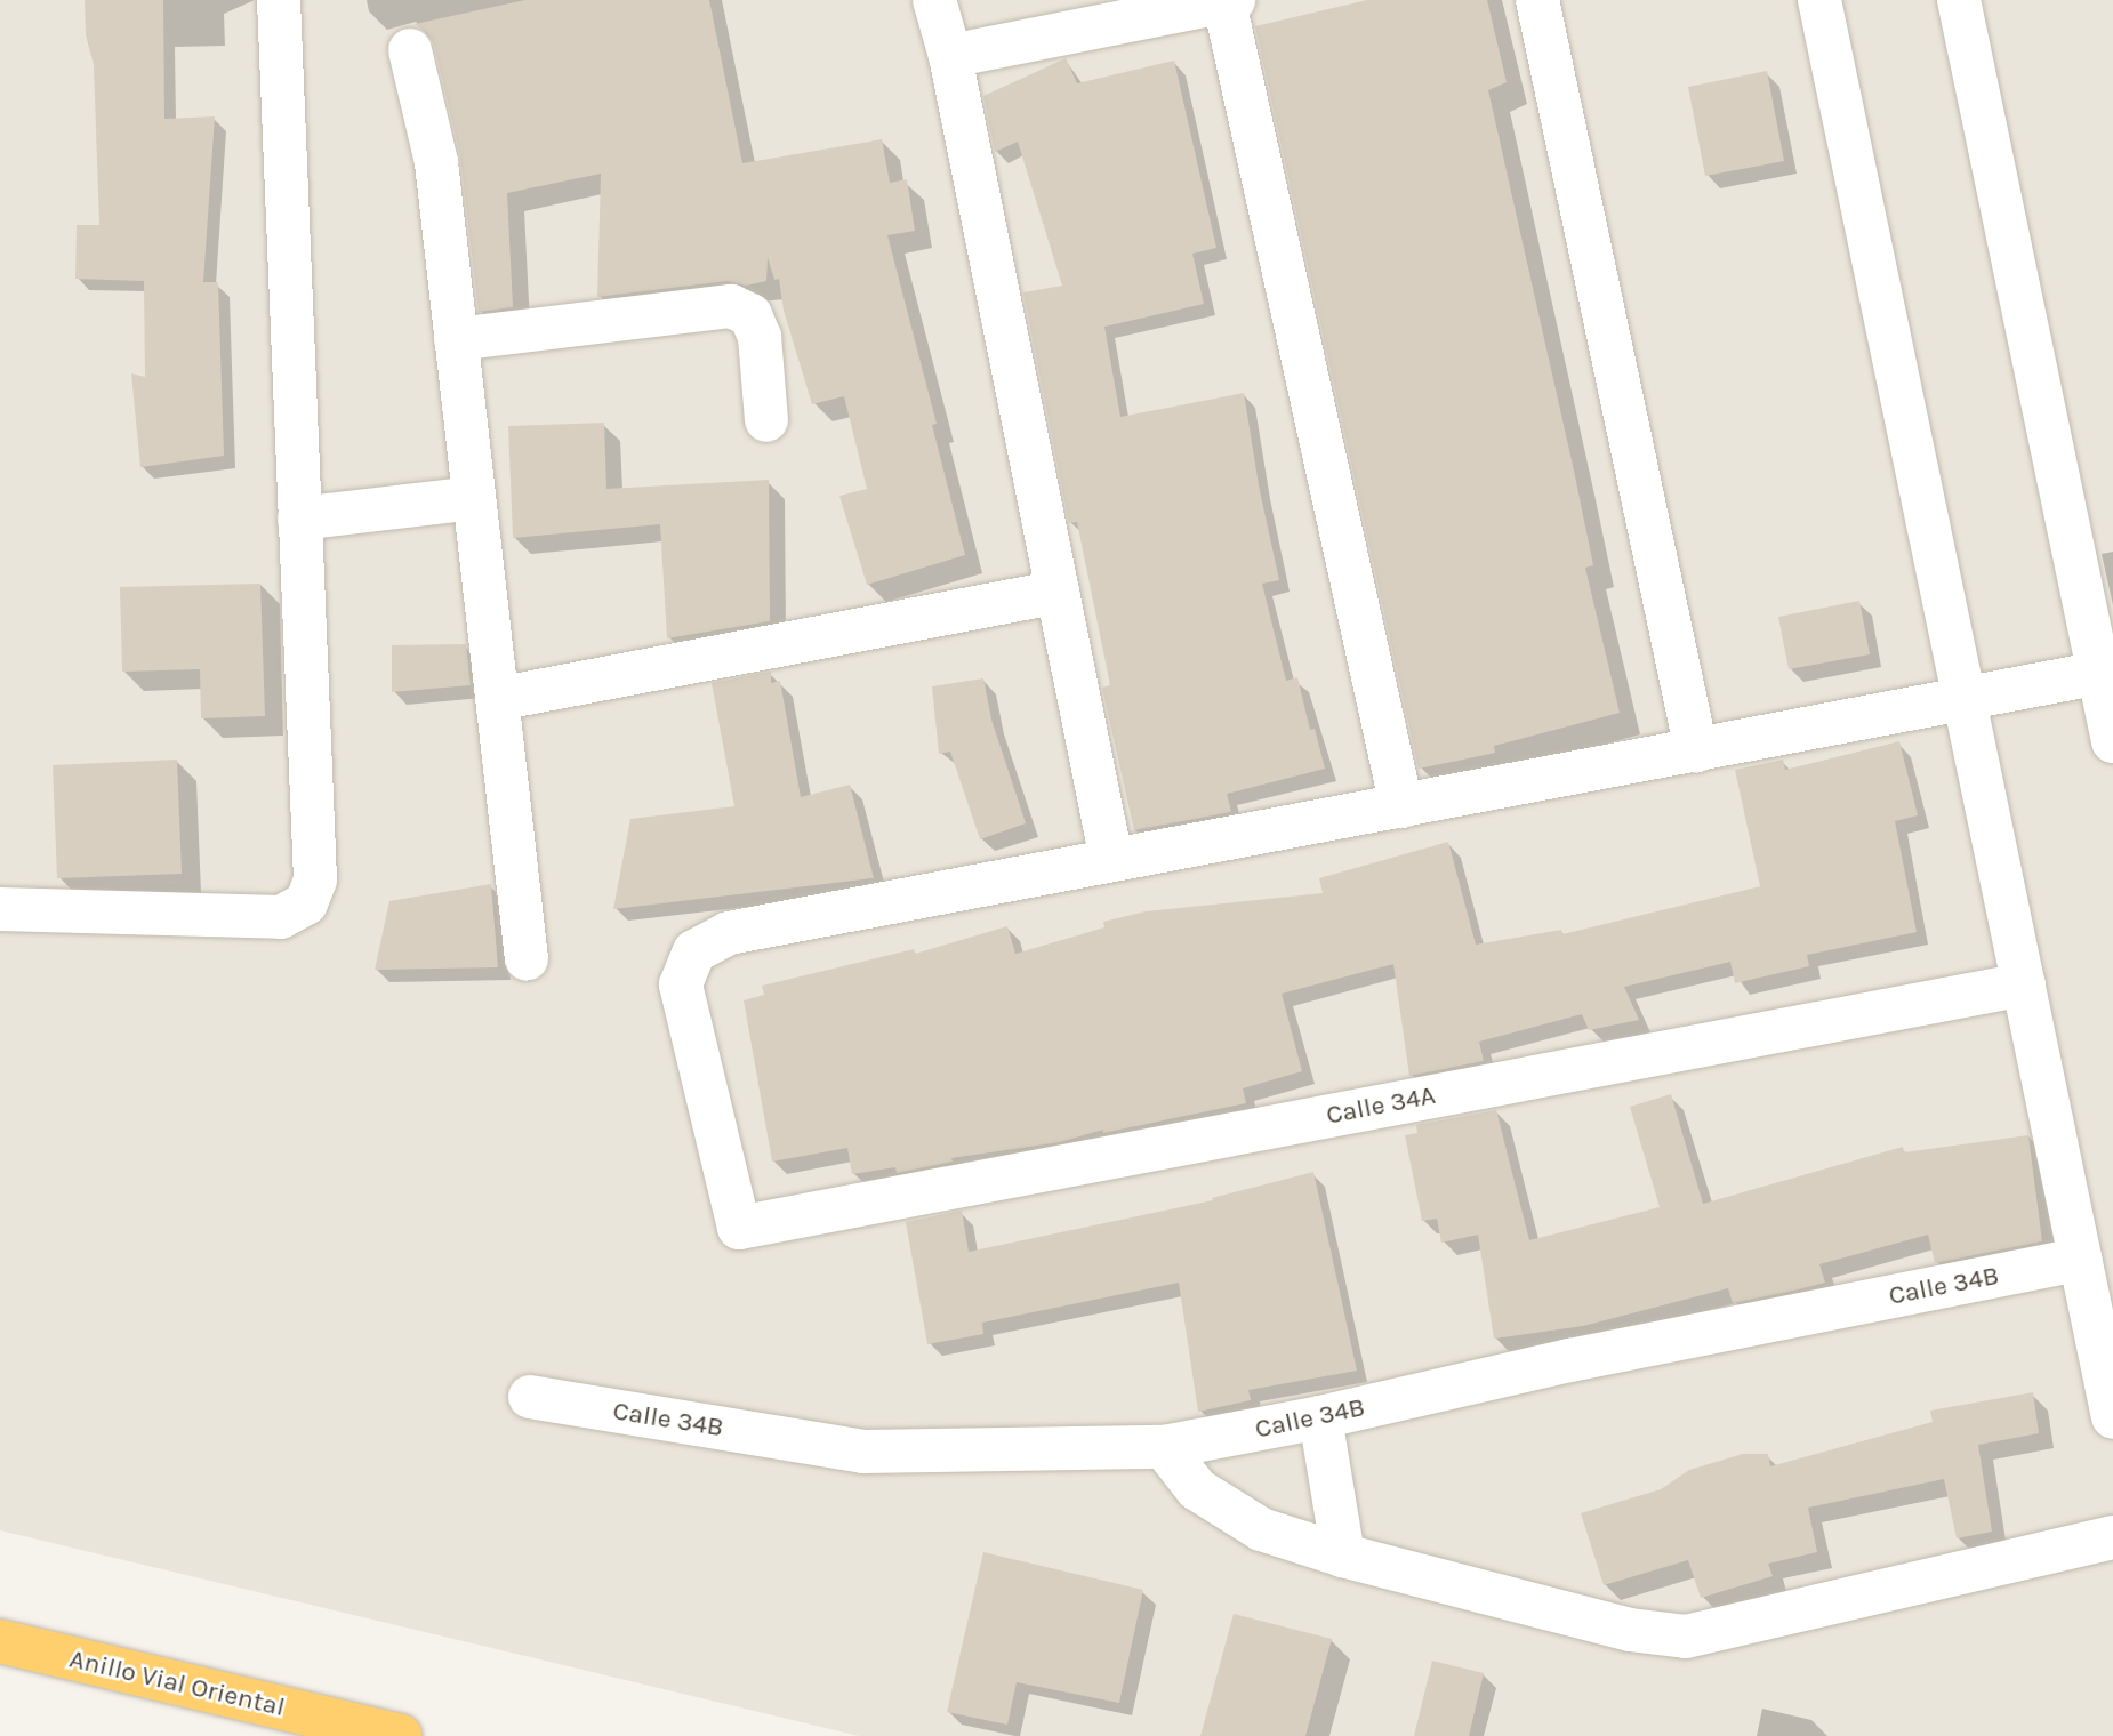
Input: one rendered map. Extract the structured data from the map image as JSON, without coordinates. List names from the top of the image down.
{
  "streets": {
    "highway": ["Anillo Vial Oriental"],
    "street": ["Calle 34A", "Calle 34B"]
  }
}
